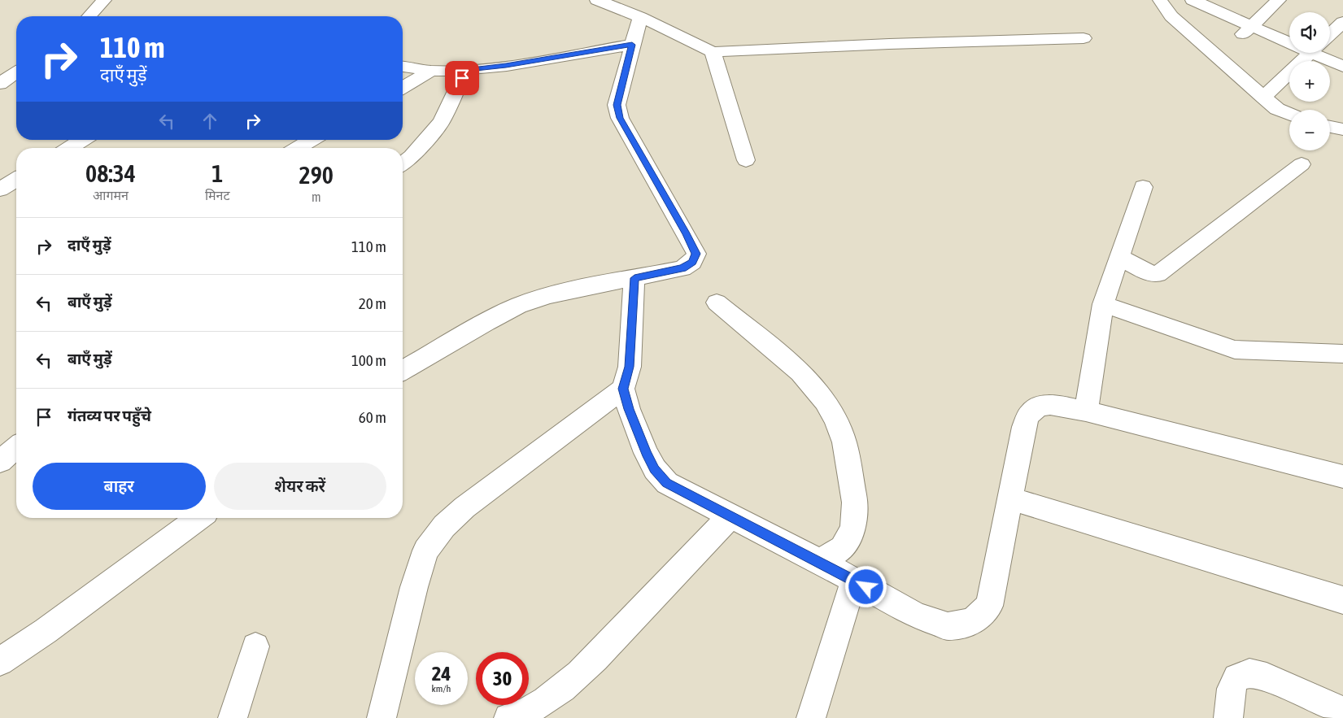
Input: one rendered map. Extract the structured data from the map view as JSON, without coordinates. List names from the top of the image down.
{
  "page": {
    "map_buttons": ["+", "−"],
    "turn": ["110 m", "दाएँ मुड़ें"],
    "eta": [
      "08:34",
      "आगमन",
      "1",
      "मिनट",
      "290",
      "m"
    ],
    "list": [
      {
        "name": "दाएँ मुड़ें",
        "value": "110 m"
      },
      {
        "name": "बाएँ मुड़ें",
        "value": "20 m"
      },
      {
        "name": "बाएँ मुड़ें",
        "value": "100 m"
      },
      {
        "name": "गंतव्य पर पहुँचे",
        "value": "60 m"
      }
    ],
    "buttons": ["बाहर", "शेयर करें"],
    "speed": "24 km/h",
    "limit": "30"
  }
}
